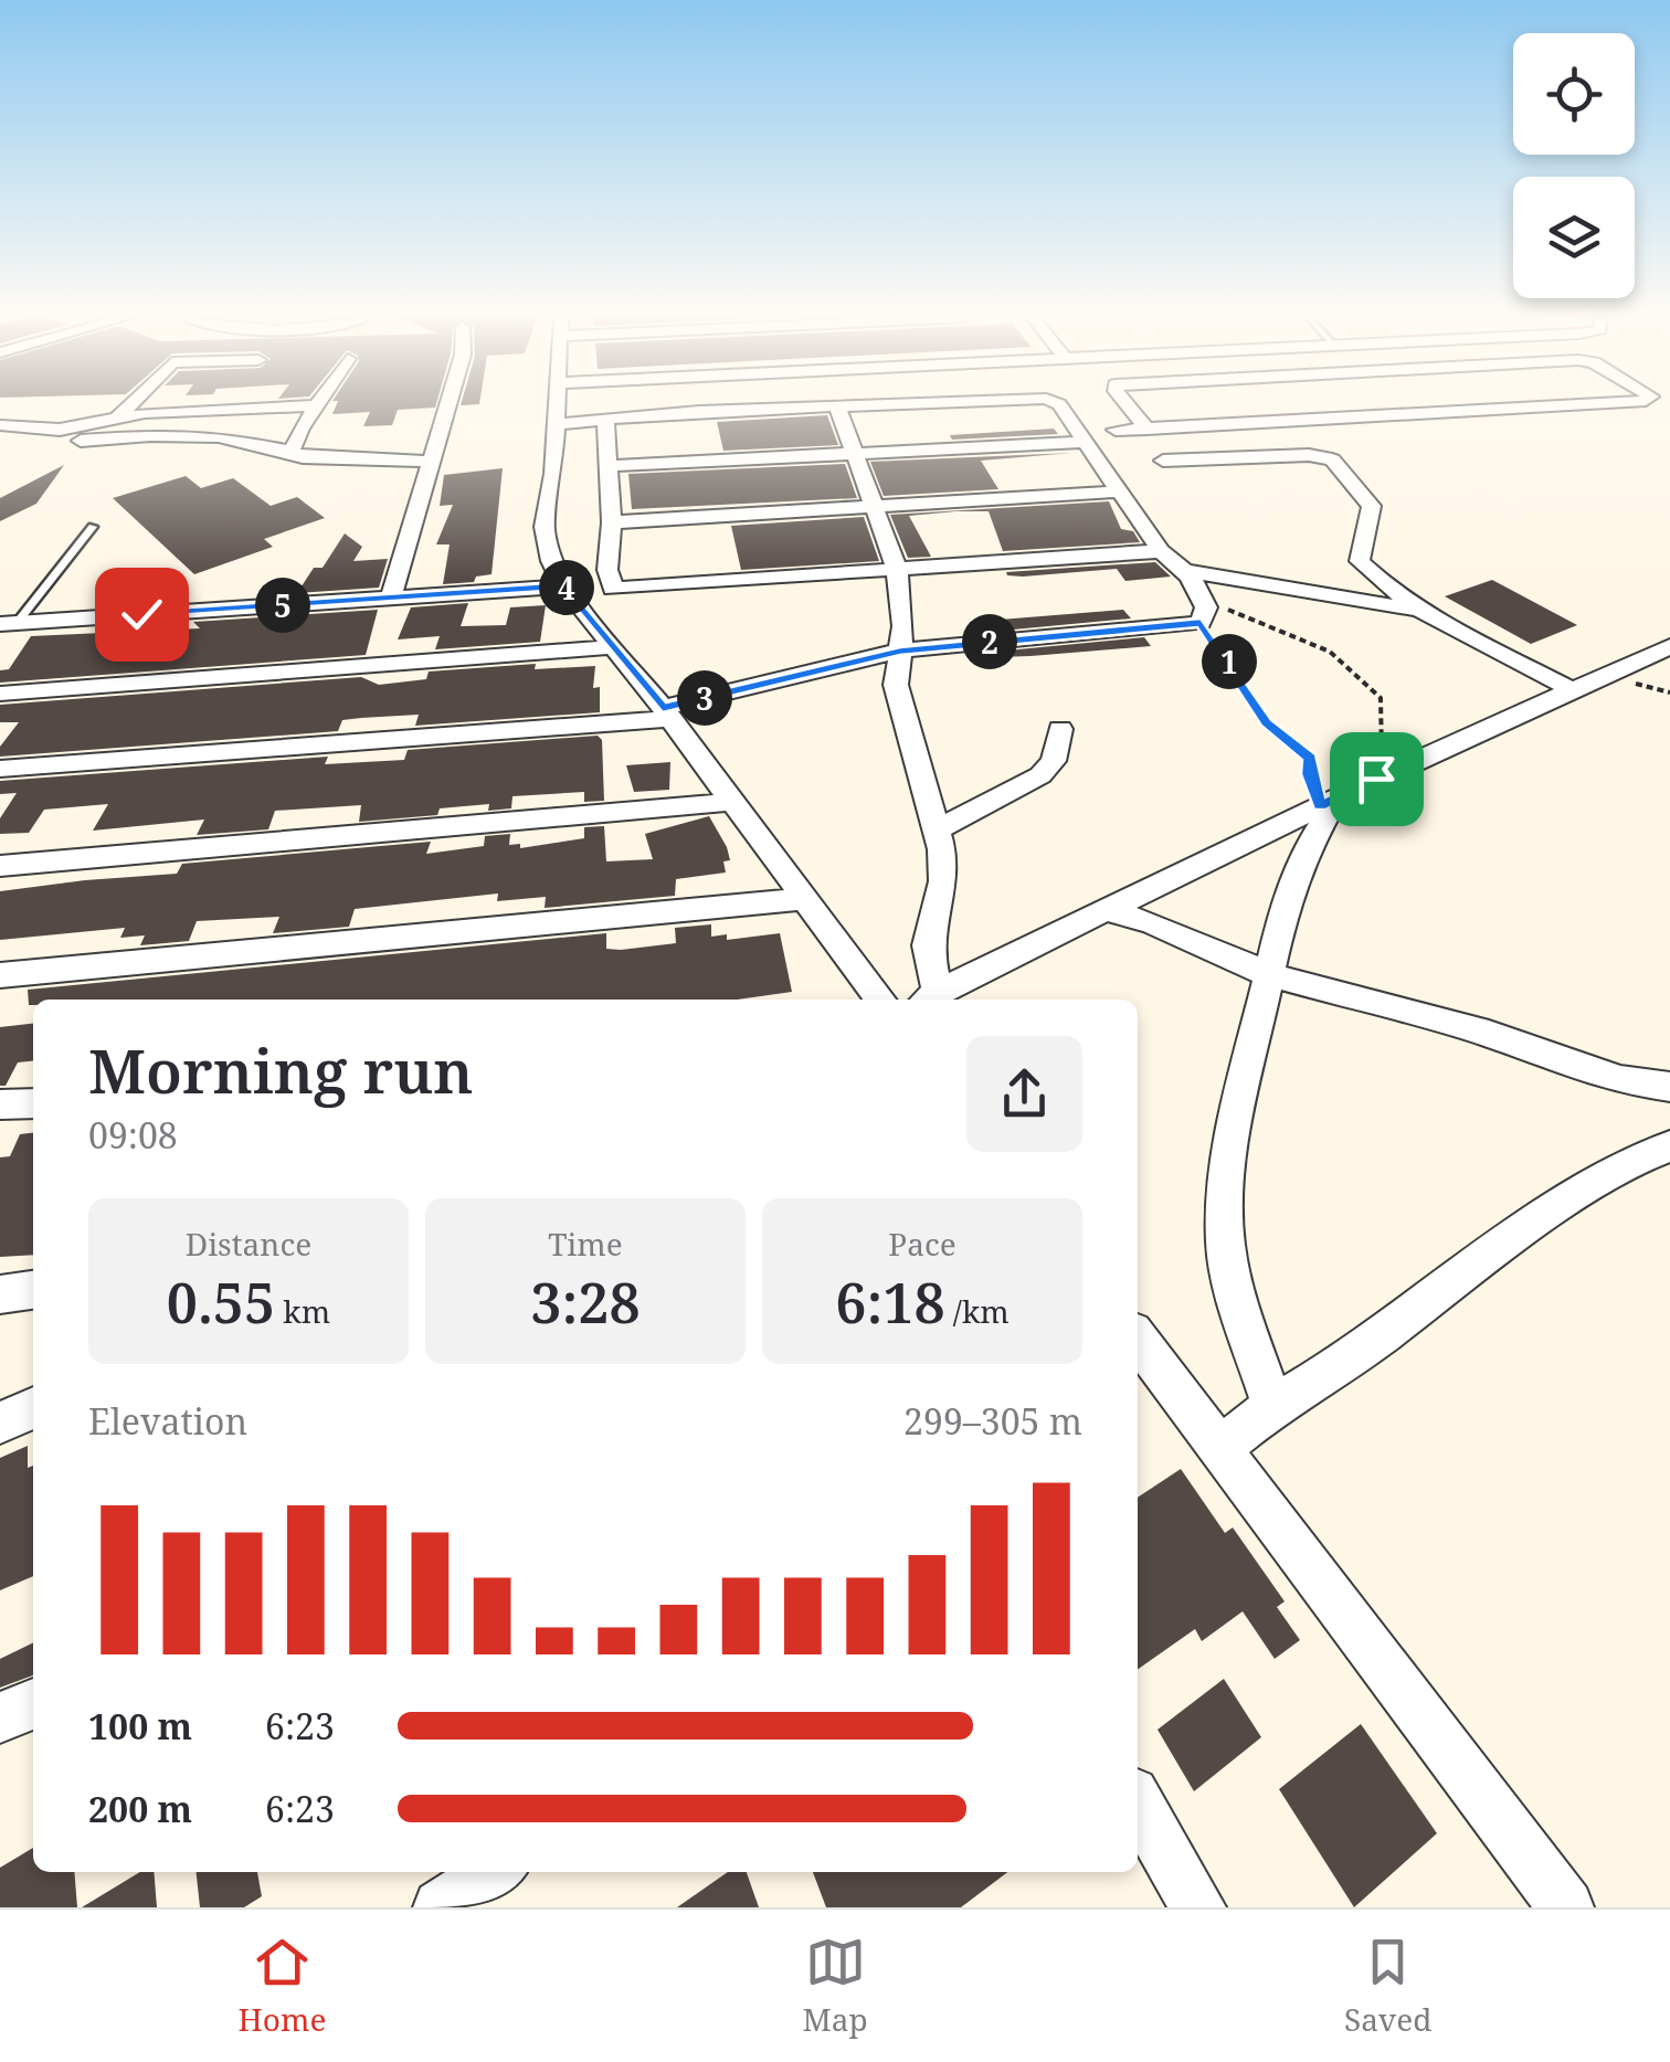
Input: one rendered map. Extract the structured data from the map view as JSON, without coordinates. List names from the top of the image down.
{
  "page": {
    "pins": [
      "4",
      "5",
      "2",
      "1",
      "3"
    ],
    "heading": ["Morning run", "09:08"],
    "stats": [
      ["Distance", "0.55 km"],
      ["Time", "3:28"],
      ["Pace", "6:18 /km"]
    ],
    "chart": ["Elevation", "299–305 m"],
    "list": [
      {
        "name": "100 m",
        "note": "6:23"
      },
      {
        "name": "200 m",
        "note": "6:23"
      }
    ],
    "tabs": ["Home", "Map", "Saved"]
  }
}
